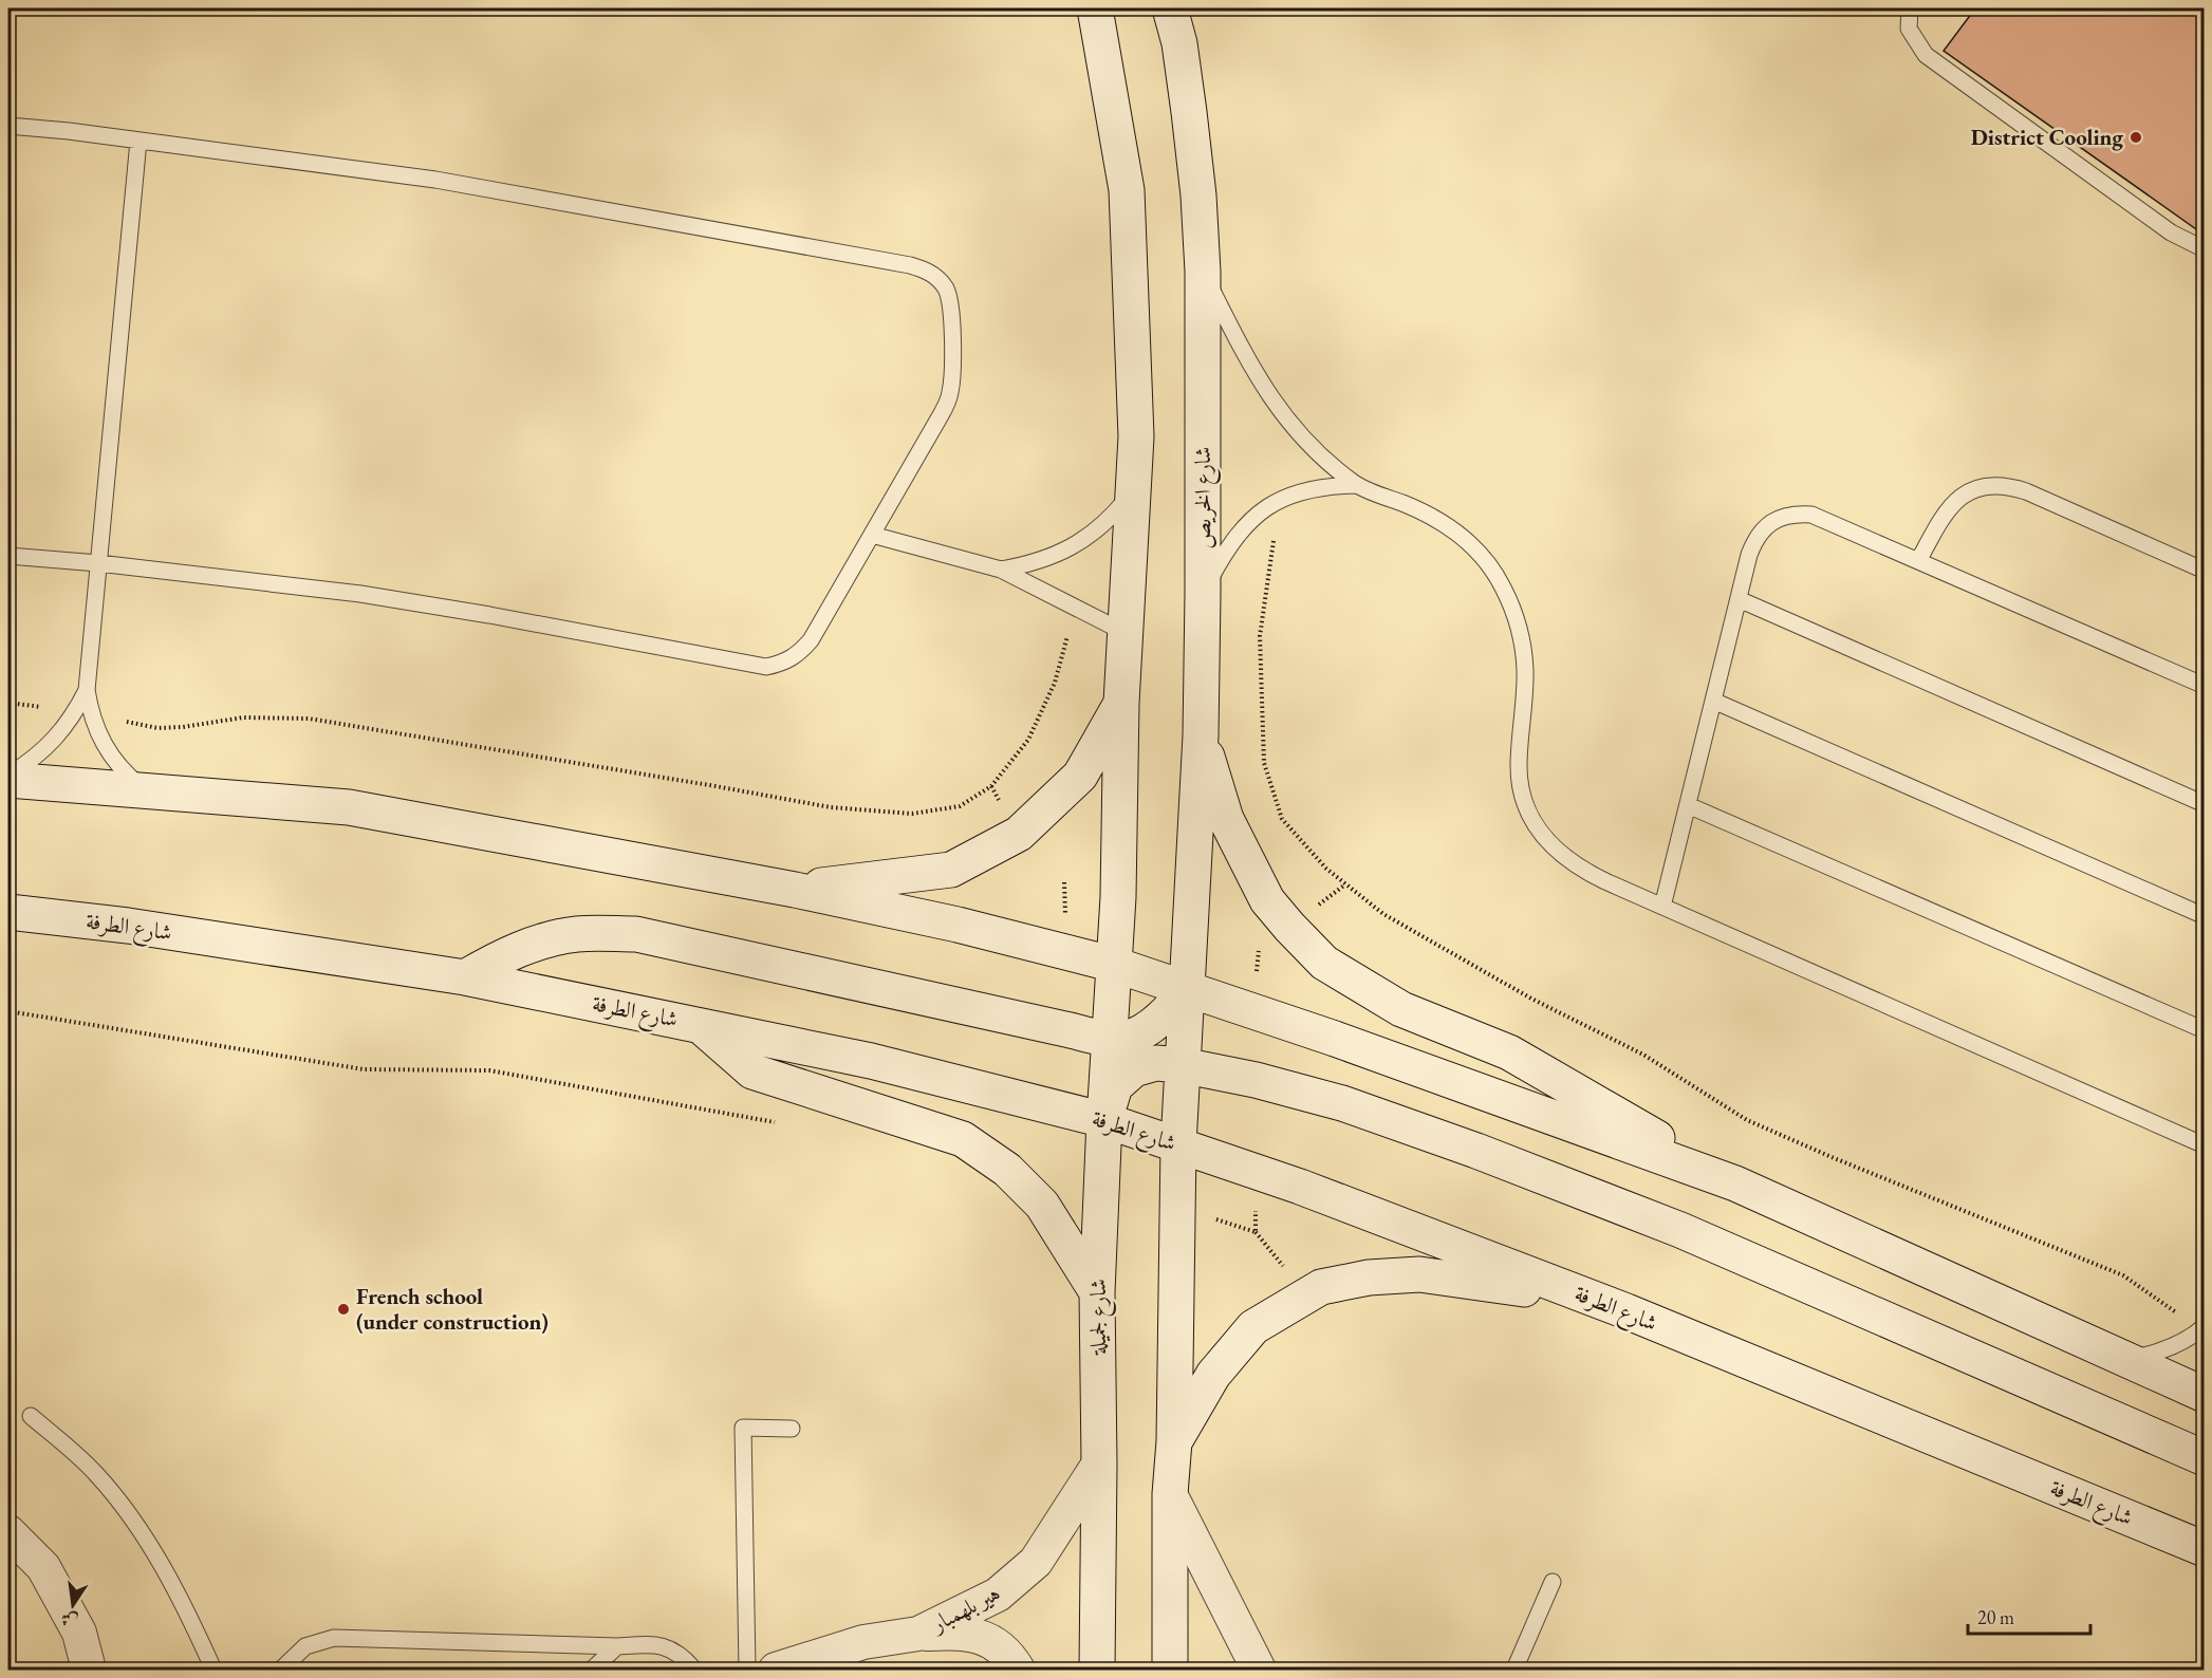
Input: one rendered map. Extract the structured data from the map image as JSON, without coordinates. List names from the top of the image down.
{
  "streets": {
    "main road": ["شارع الخريص", "شارع الطرفة", "شارع لجميلة"],
    "street": ["هير بلهمبار"]
  },
  "crossings": [
    ["شارع الطرفة", "شارع لجميلة"],
    ["شارع لجميلة", "هير بلهمبار"]
  ],
  "places": ["District Cooling", "French school (under construction)"],
  "scale_bar": "20 m",
  "north": "bottom"
}
